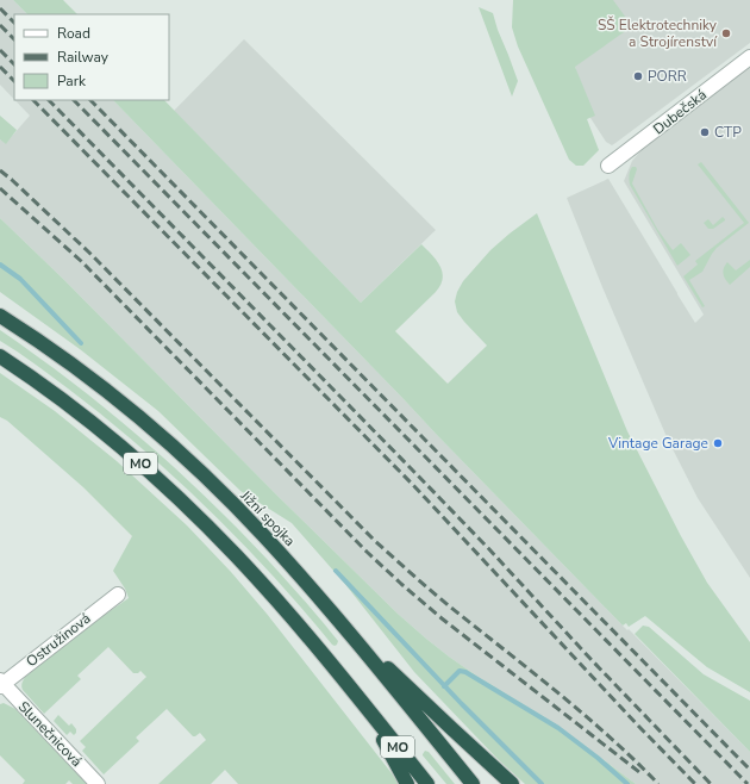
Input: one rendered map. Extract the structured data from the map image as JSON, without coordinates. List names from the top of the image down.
{
  "streets": {
    "highway": ["MO", "Jižní spojka"],
    "street": ["Dubečská", "Ostružinová", "Slunečnicová"]
  },
  "crossings": [
    ["Ostružinová", "Slunečnicová"]
  ],
  "places": [
    "SŠ Elektrotechniky a Strojírenství",
    "PORR",
    "CTP",
    "Vintage Garage"
  ],
  "legend": ["Road", "Railway", "Park"]
}
